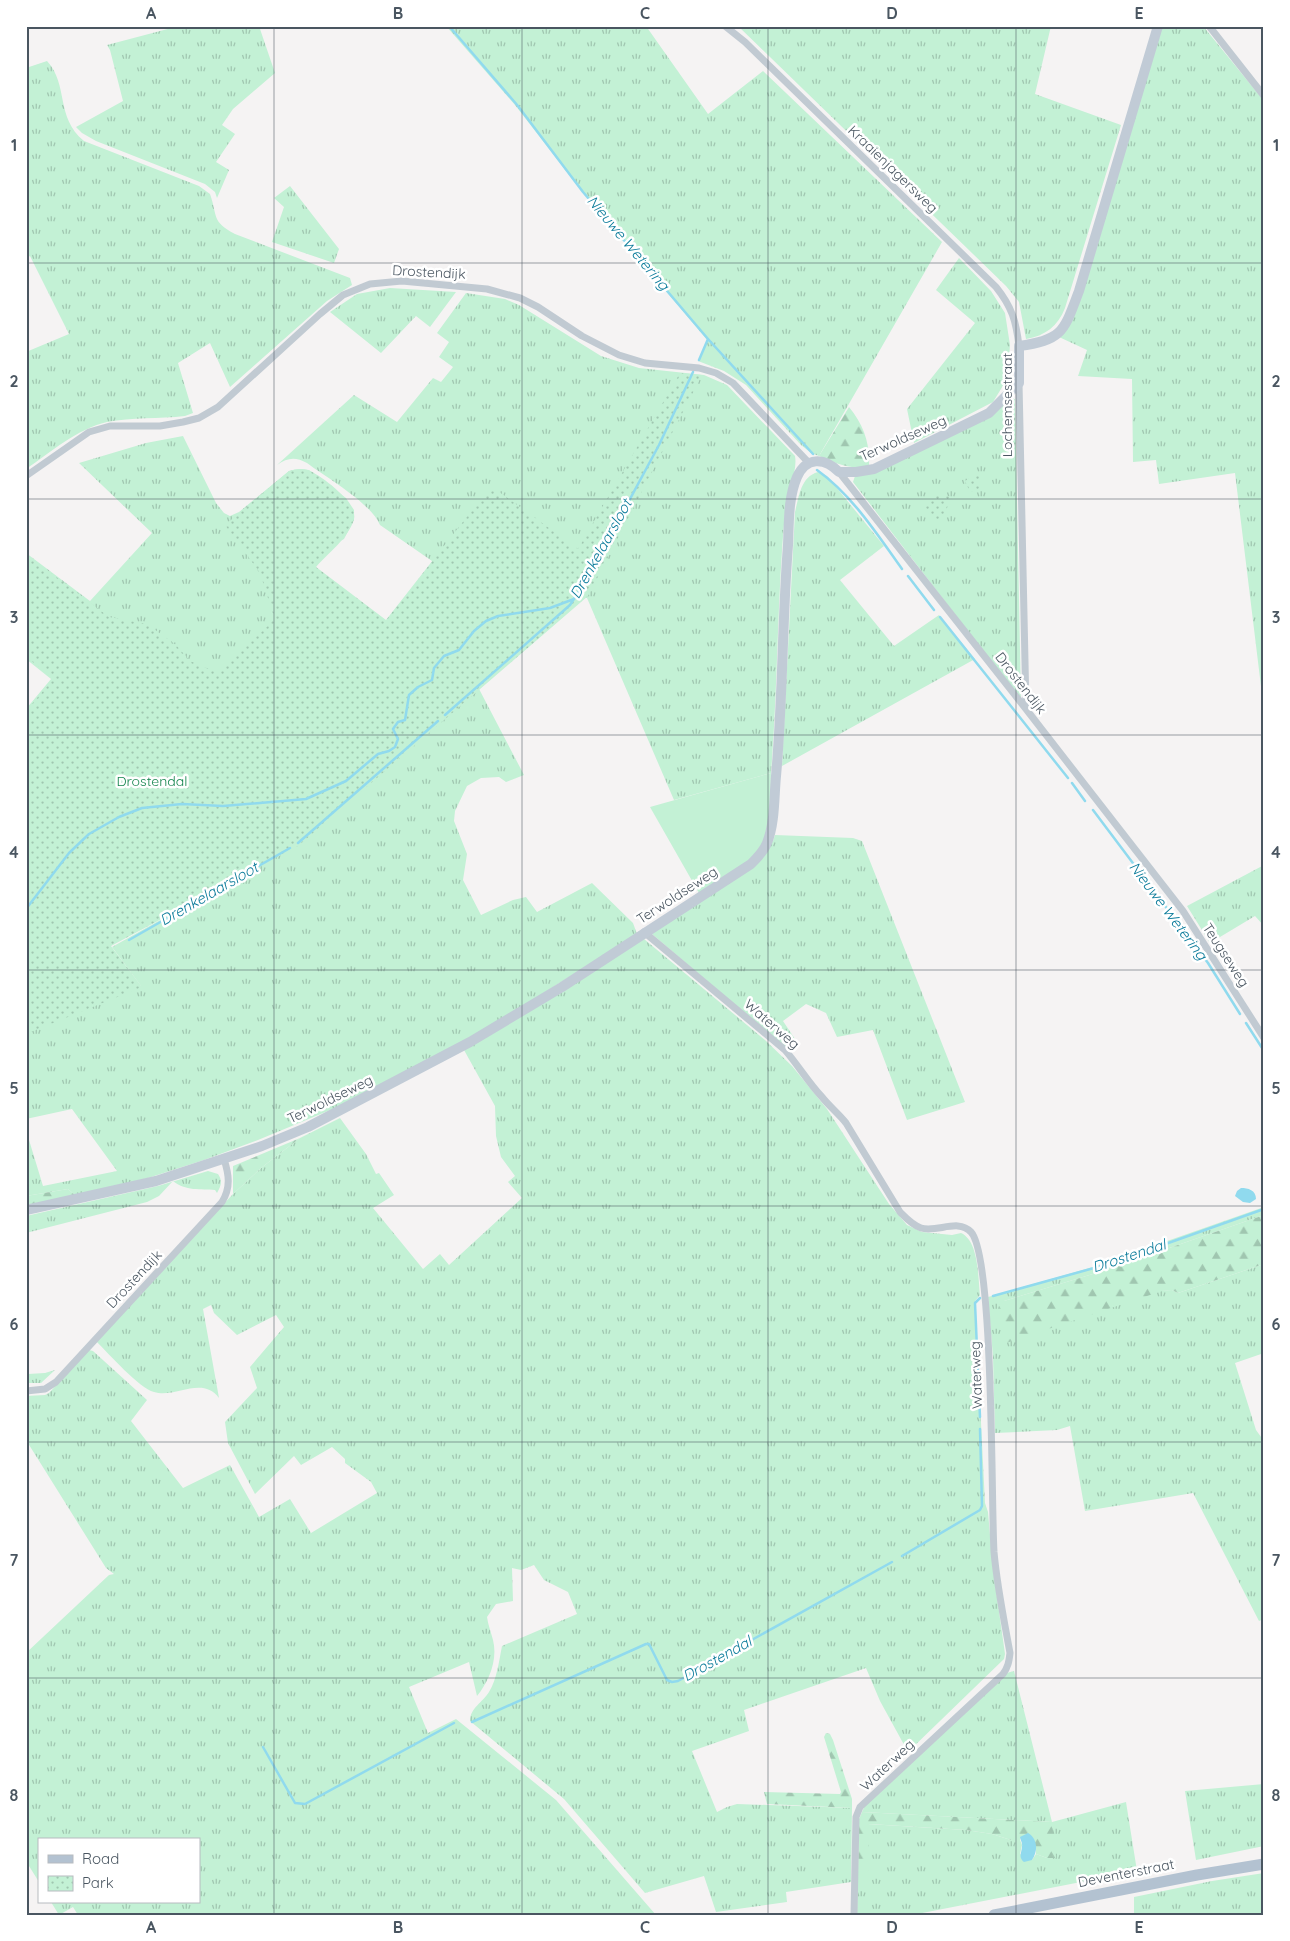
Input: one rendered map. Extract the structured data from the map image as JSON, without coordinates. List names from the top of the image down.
{
  "streets": {
    "main road": ["Deventerstraat"],
    "street": [
      "Kraaienjagersweg",
      "Drostendijk",
      "Lochemsestraat",
      "Terwoldseweg",
      "Teugseweg",
      "Waterweg"
    ]
  },
  "crossings": [
    ["Kraaienjagersweg", "Lochemsestraat"],
    ["Drostendijk", "Lochemsestraat"],
    ["Drostendijk", "Terwoldseweg"],
    ["Drostendijk", "Teugseweg"],
    ["Lochemsestraat", "Terwoldseweg"],
    ["Terwoldseweg", "Waterweg"]
  ],
  "water": ["Nieuwe Wetering", "Drenkelaarsloot", "Drostendal"],
  "parks": ["Drostendal"],
  "legend": ["Road", "Park"],
  "grid": {
    "columns": [
      "A",
      "B",
      "C",
      "D",
      "E"
    ],
    "rows": [
      "1",
      "2",
      "3",
      "4",
      "5",
      "6",
      "7",
      "8"
    ]
  }
}
